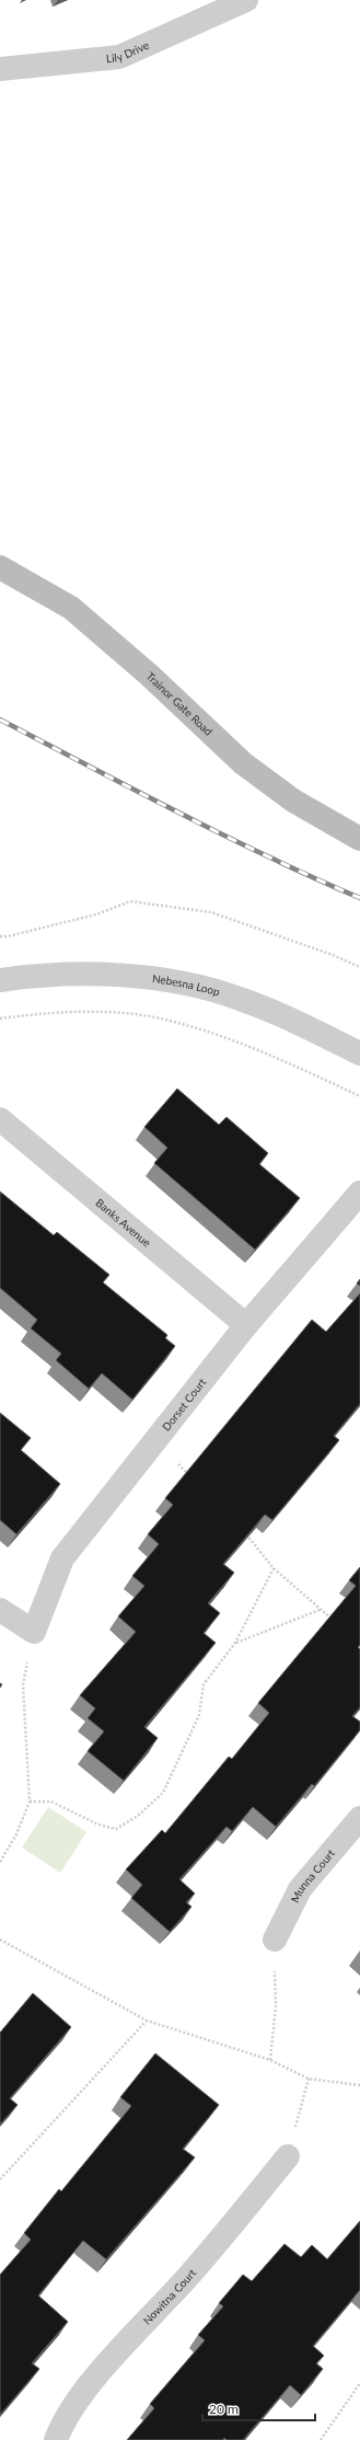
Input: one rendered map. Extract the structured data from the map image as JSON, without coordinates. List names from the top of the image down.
{
  "streets": {
    "main road": ["Trainor Gate Road"],
    "street": [
      "Lily Drive",
      "Nebesna Loop",
      "Banks Avenue",
      "Dorset Court",
      "Munna Court",
      "Nowitna Court"
    ]
  },
  "crossings": [
    ["Banks Avenue", "Dorset Court"]
  ],
  "scale_bar": "20 m"
}
